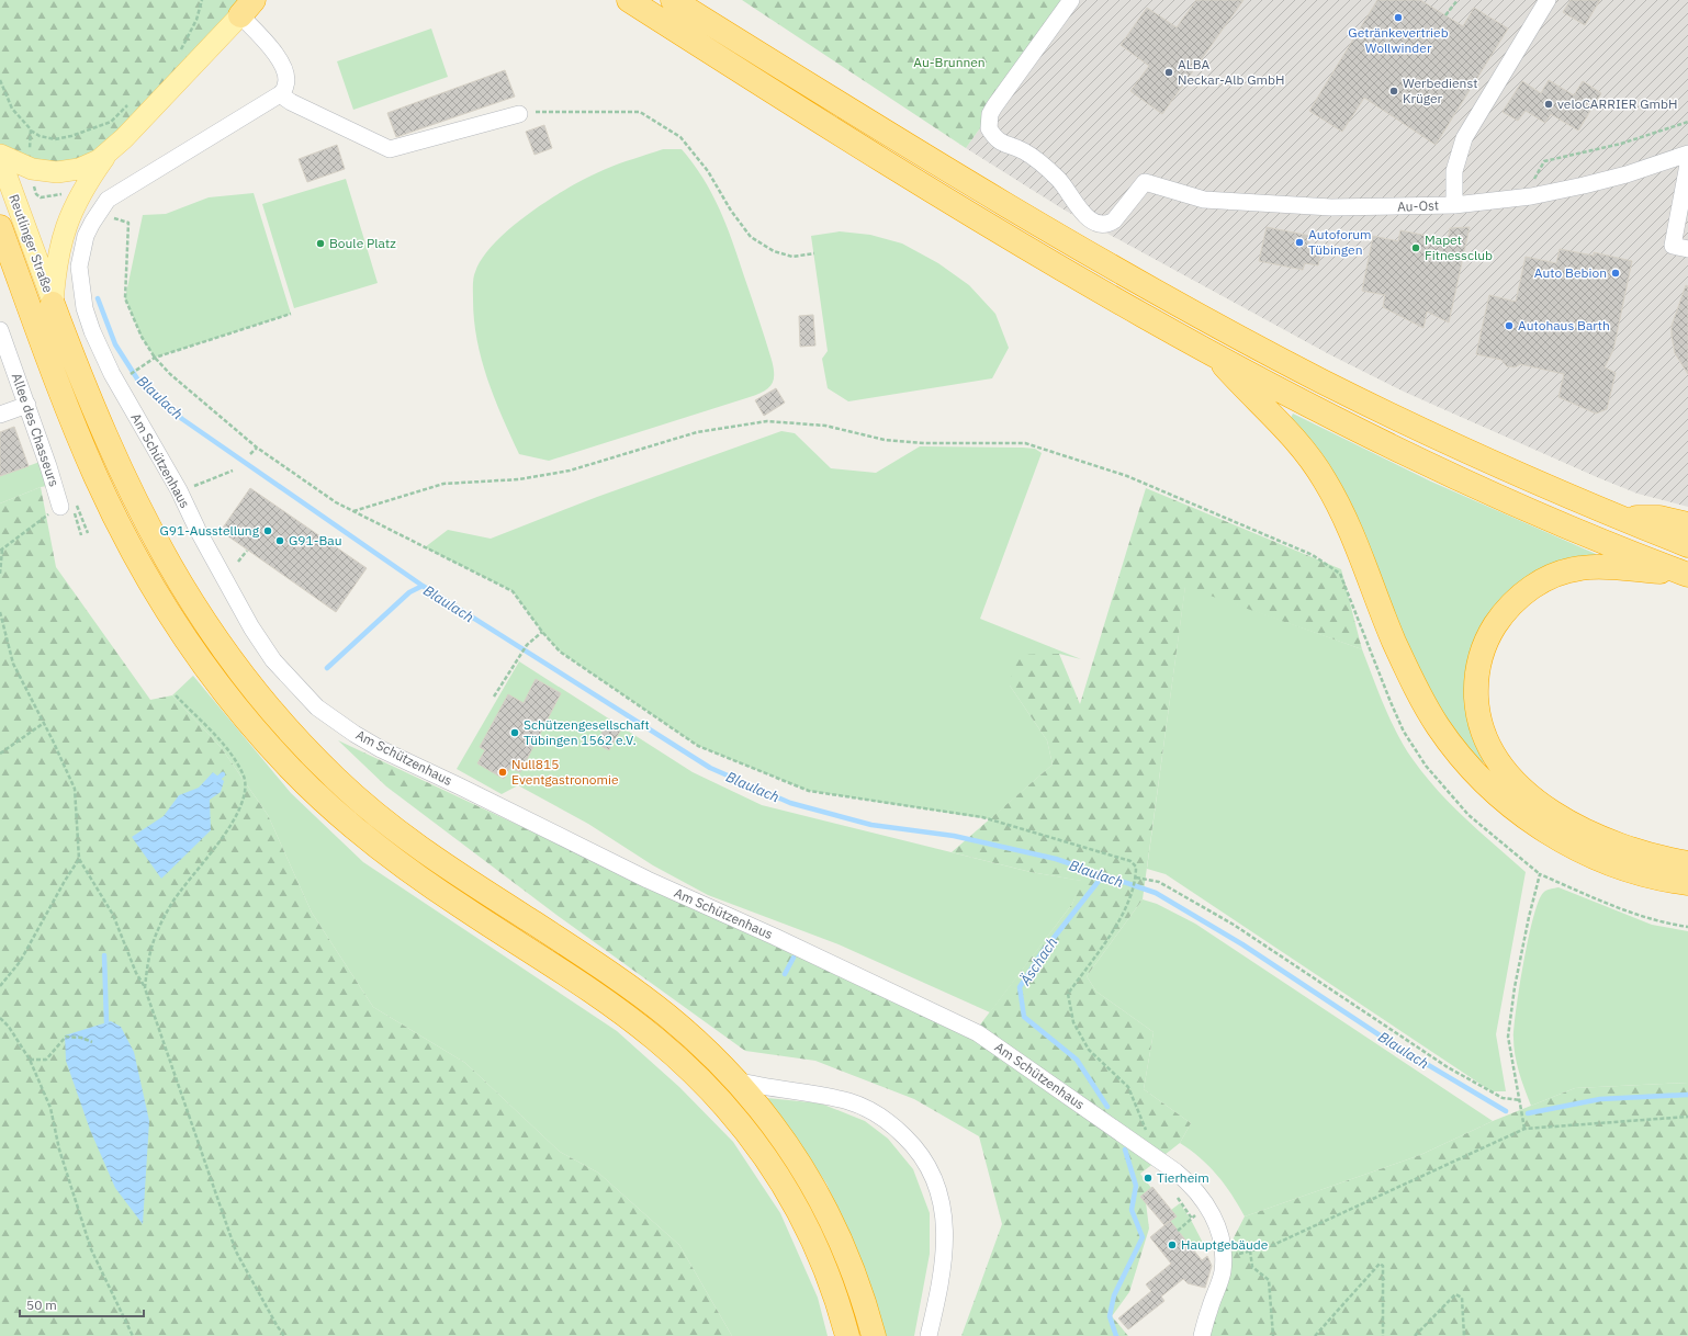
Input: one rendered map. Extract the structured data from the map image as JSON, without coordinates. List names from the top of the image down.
{
  "streets": {
    "main road": ["Reutlinger Straße"],
    "street": ["Au-Ost", "Allee des Chasseurs", "Am Schützenhaus"]
  },
  "water": ["Blaulach", "Äschach"],
  "parks": ["Au-Brunnen"],
  "places": [
    "Getränkevertrieb Wollwinder",
    "ALBA Neckar-Alb GmbH",
    "Werbedienst Krüger",
    "veloCARRIER GmbH",
    "Autoforum Tübingen",
    "Boule Platz",
    "Mapet Fitnessclub",
    "Auto Bebion",
    "Autohaus Barth",
    "G91-Ausstellung",
    "G91-Bau",
    "Schützengesellschaft Tübingen 1562 e.V.",
    "Null815 Eventgastronomie",
    "Tierheim",
    "Hauptgebäude"
  ],
  "scale_bar": "50 m"
}
